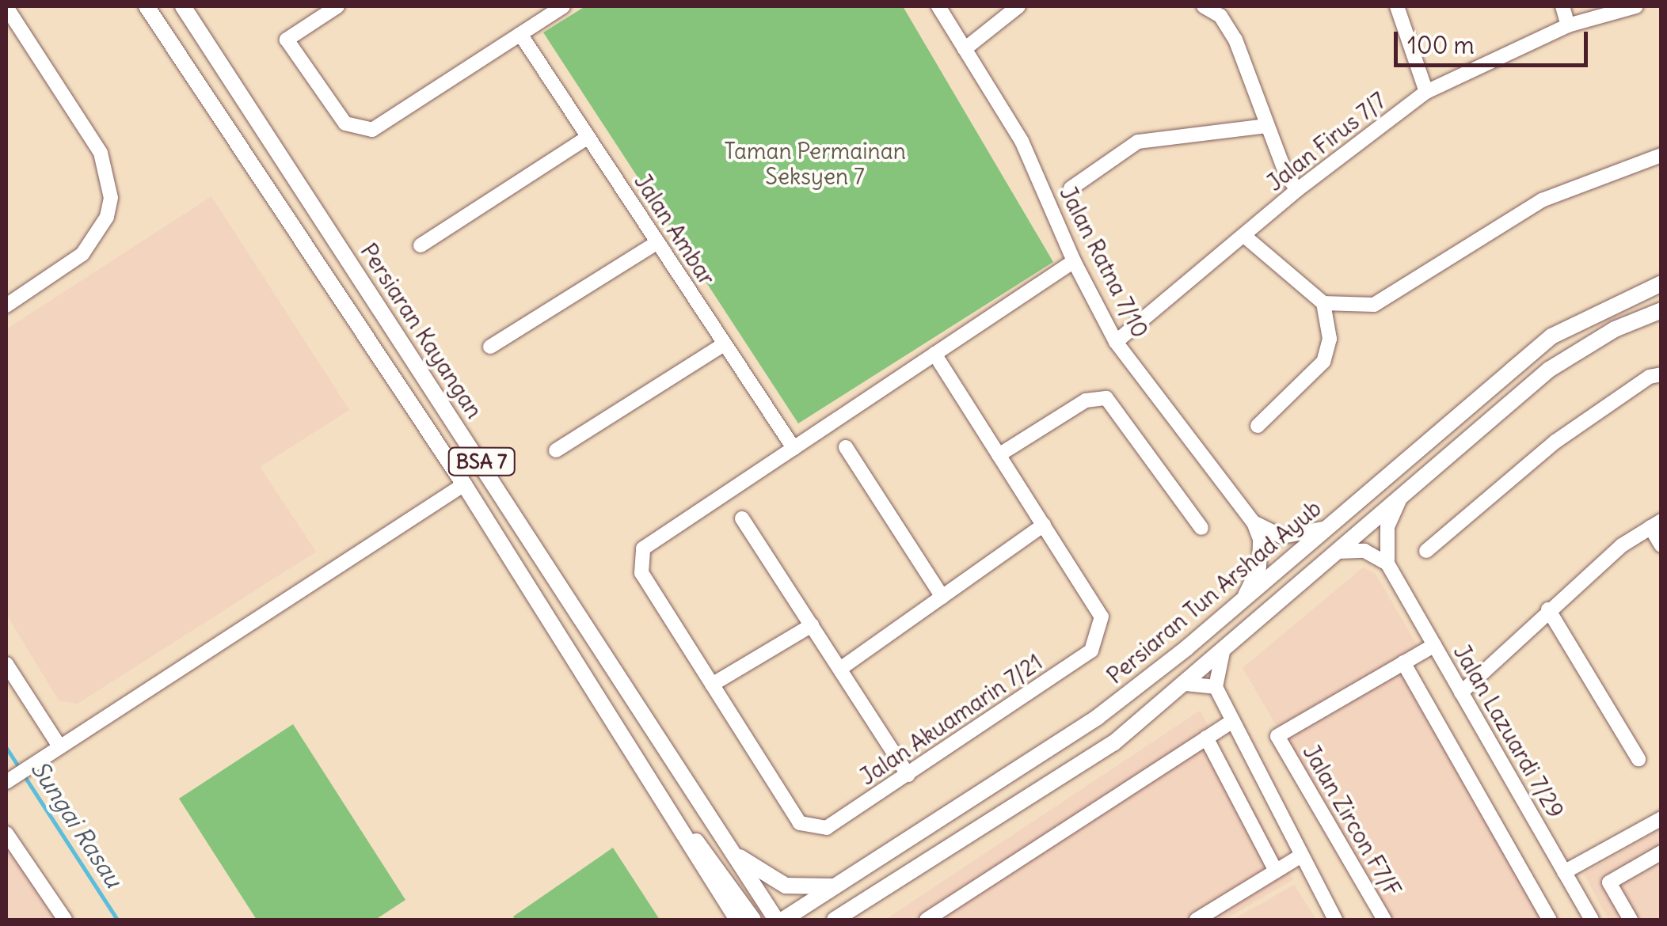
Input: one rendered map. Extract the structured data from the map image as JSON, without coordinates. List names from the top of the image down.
{
  "streets": {
    "main road": ["Persiaran Kayangan", "BSA 7", "Persiaran Tun Arshad Ayub"],
    "street": [
      "Jalan Firus 7/7",
      "Jalan Ambar",
      "Jalan Ratna 7/10",
      "Jalan Akuamarin 7/21",
      "Jalan Lazuardi 7/29",
      "Jalan Zircon F7/F"
    ]
  },
  "crossings": [
    ["Jalan Firus 7/7", "Jalan Ratna 7/10"],
    ["Jalan Ratna 7/10", "Persiaran Tun Arshad Ayub"],
    ["Jalan Lazuardi 7/29", "Jalan Zircon F7/F"]
  ],
  "water": ["Sungai Rasau"],
  "parks": ["Taman Permainan Seksyen 7"],
  "scale_bar": "100 m"
}
